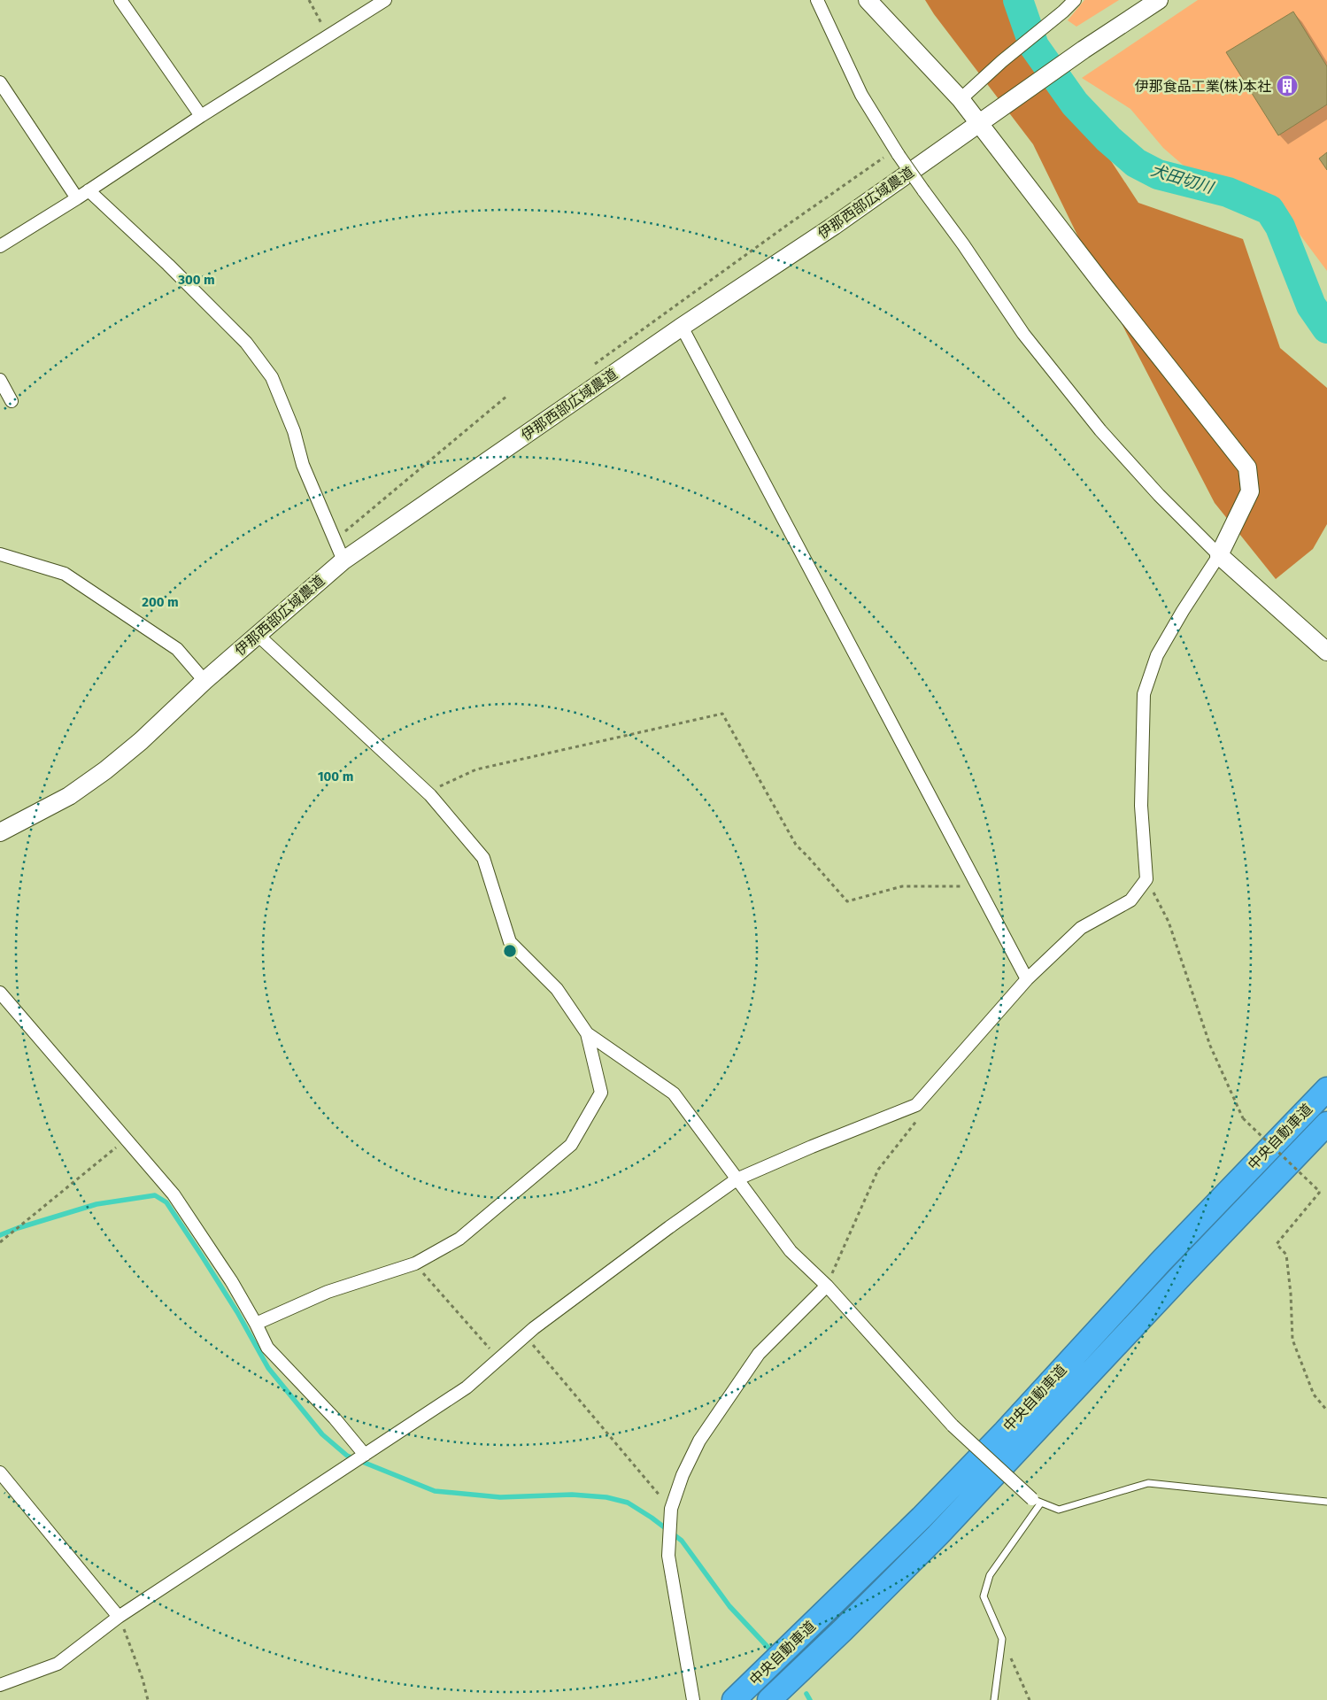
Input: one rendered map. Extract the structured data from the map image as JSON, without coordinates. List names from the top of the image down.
{
  "streets": {
    "highway": ["中央自動車道"],
    "street": ["伊那西部広域農道"]
  },
  "water": ["犬田切川"],
  "places": {
    "building": ["伊那食品工業(株)本社"]
  },
  "rings": ["300 m", "200 m", "100 m"]
}
